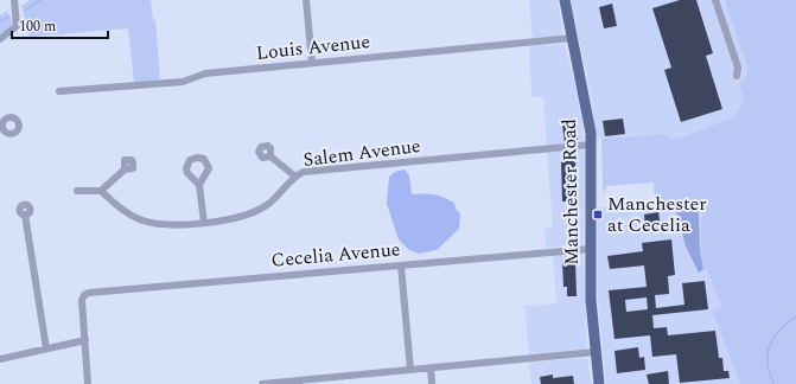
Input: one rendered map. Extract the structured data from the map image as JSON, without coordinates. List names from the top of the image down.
{
  "streets": {
    "main road": ["Manchester Road"],
    "street": ["Louis Avenue", "Salem Avenue", "Cecelia Avenue"]
  },
  "crossings": [
    ["Louis Avenue", "Manchester Road"],
    ["Salem Avenue", "Manchester Road"],
    ["Manchester Road", "Cecelia Avenue"]
  ],
  "places": {
    "transit": ["Manchester at Cecelia"]
  },
  "scale_bar": "100 m"
}
